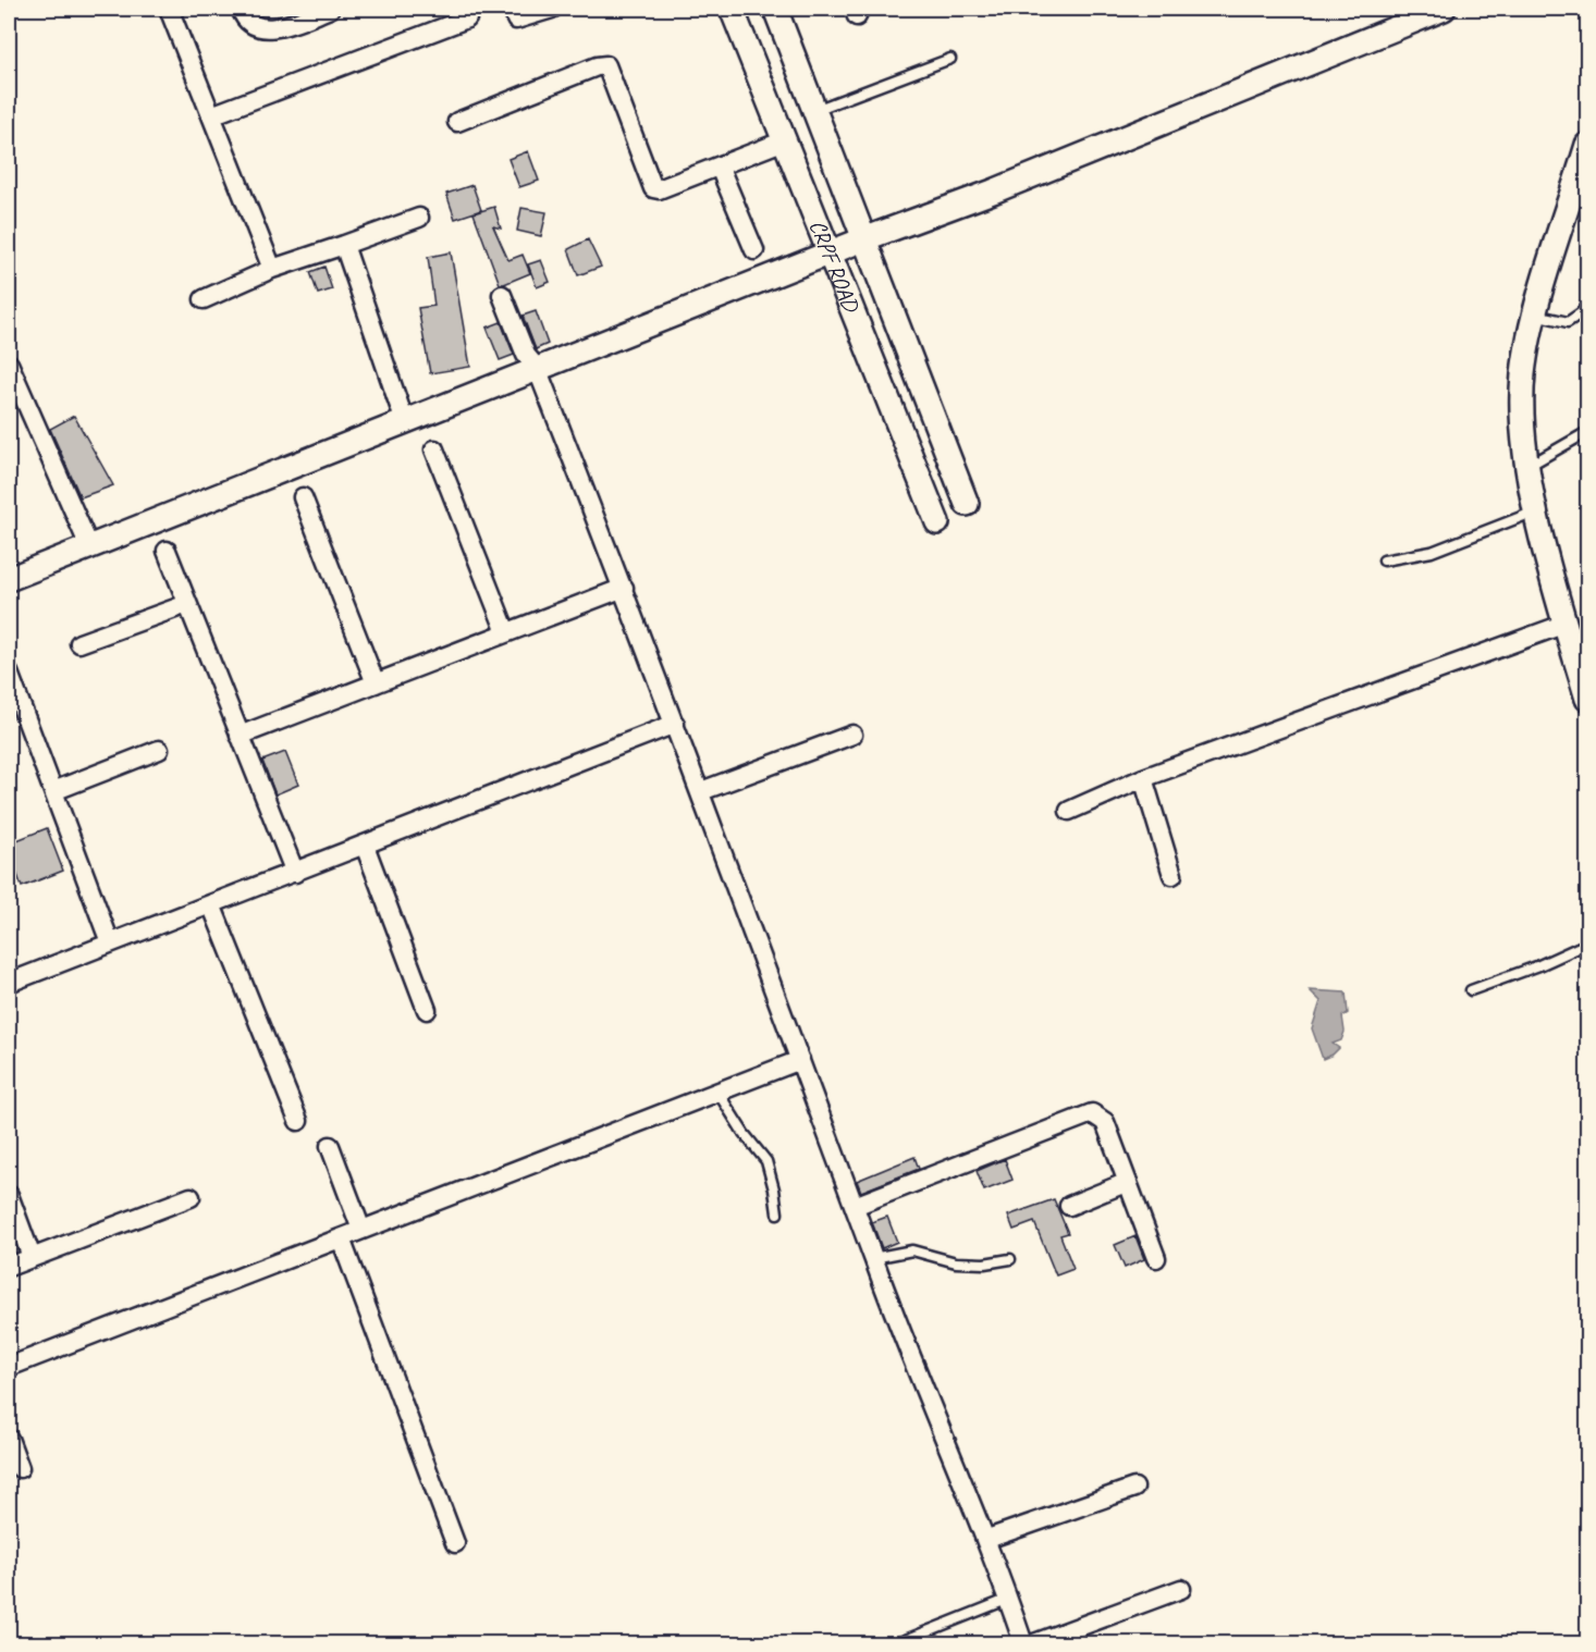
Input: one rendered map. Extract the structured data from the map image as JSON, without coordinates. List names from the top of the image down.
{
  "streets": {
    "street": ["CRPF ROAD"]
  }
}
